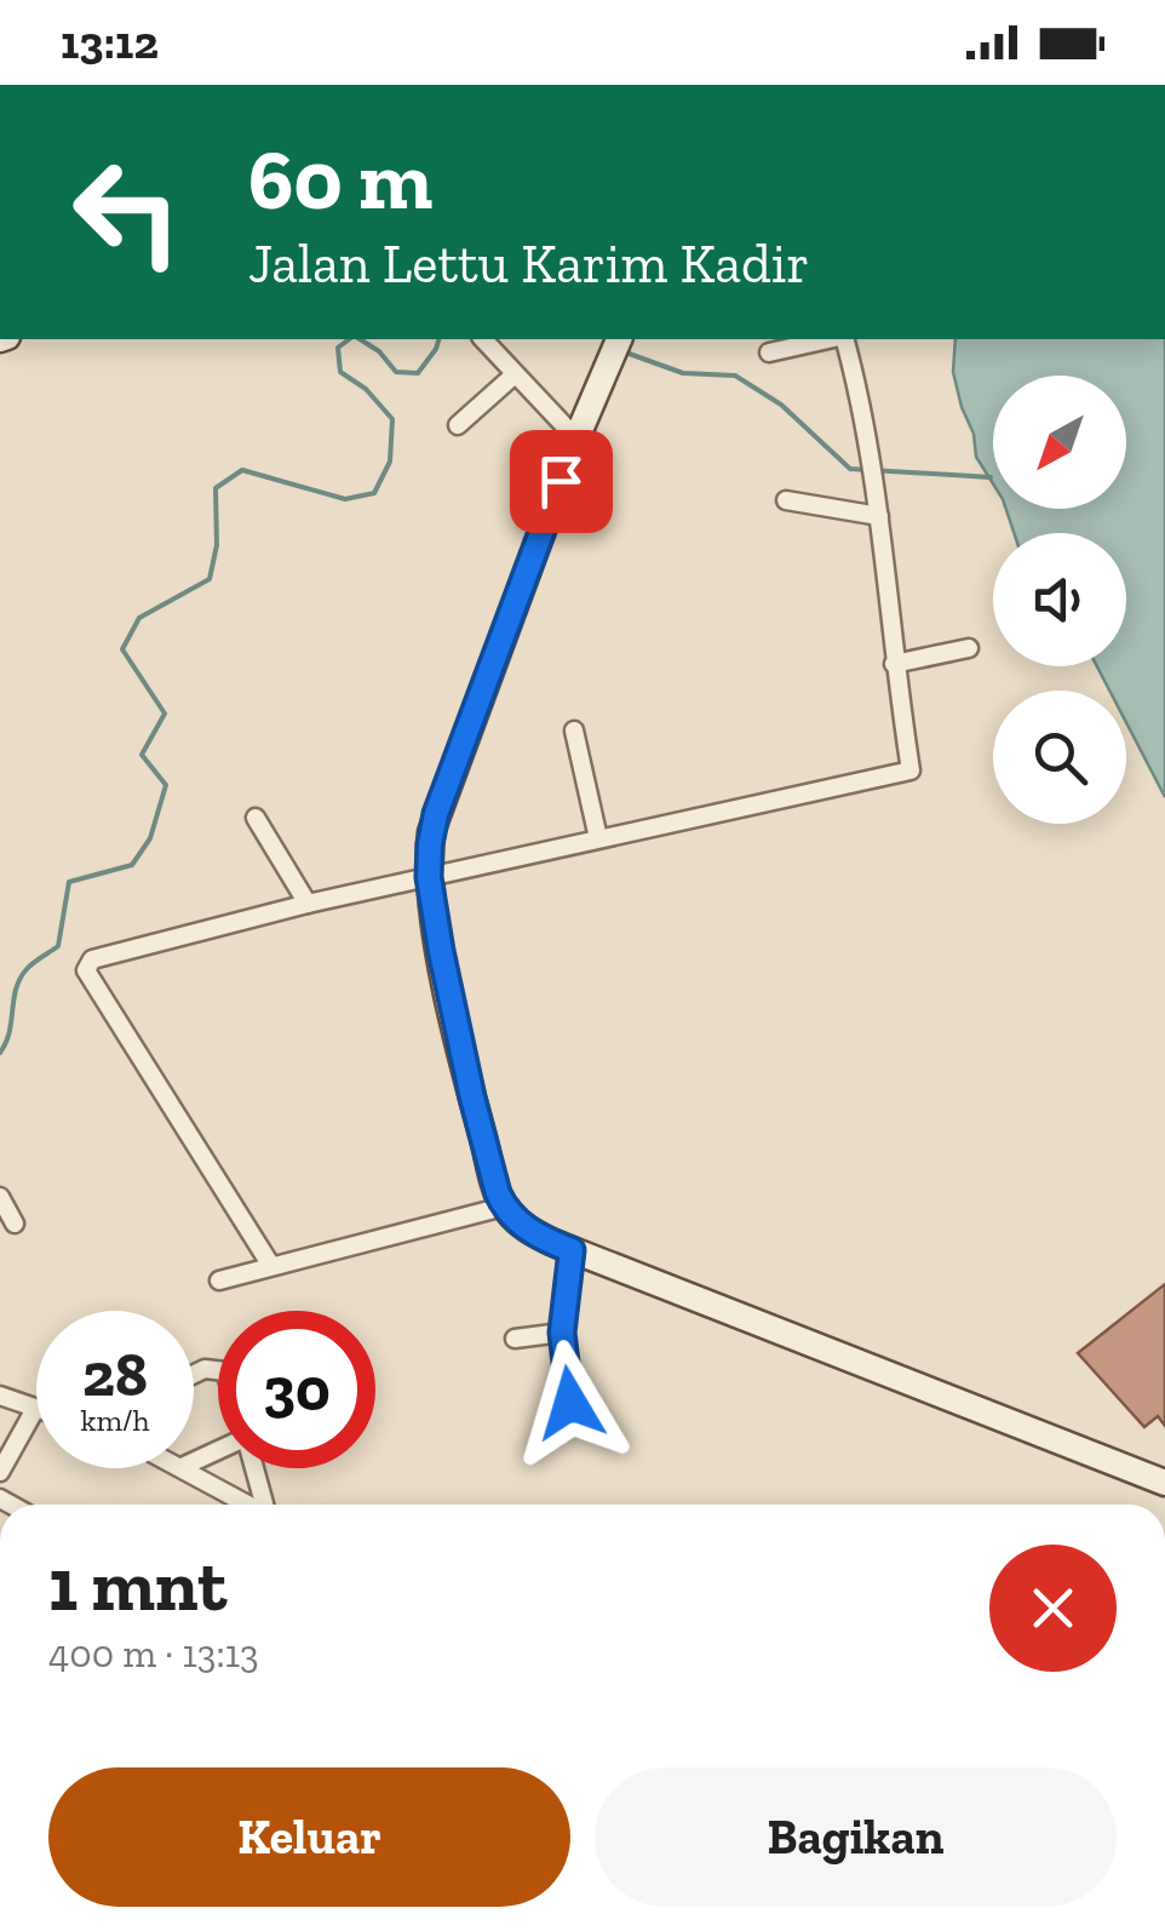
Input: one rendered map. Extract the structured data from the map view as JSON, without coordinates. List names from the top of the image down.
{
  "north": "bottom left",
  "page": {
    "status": "13:12",
    "turn": ["60 m", "Jalan Lettu Karim Kadir"],
    "speed": "28 km/h",
    "limit": "30",
    "heading": ["1 mnt", "400 m · 13:13"],
    "buttons": ["Keluar", "Bagikan"]
  }
}
